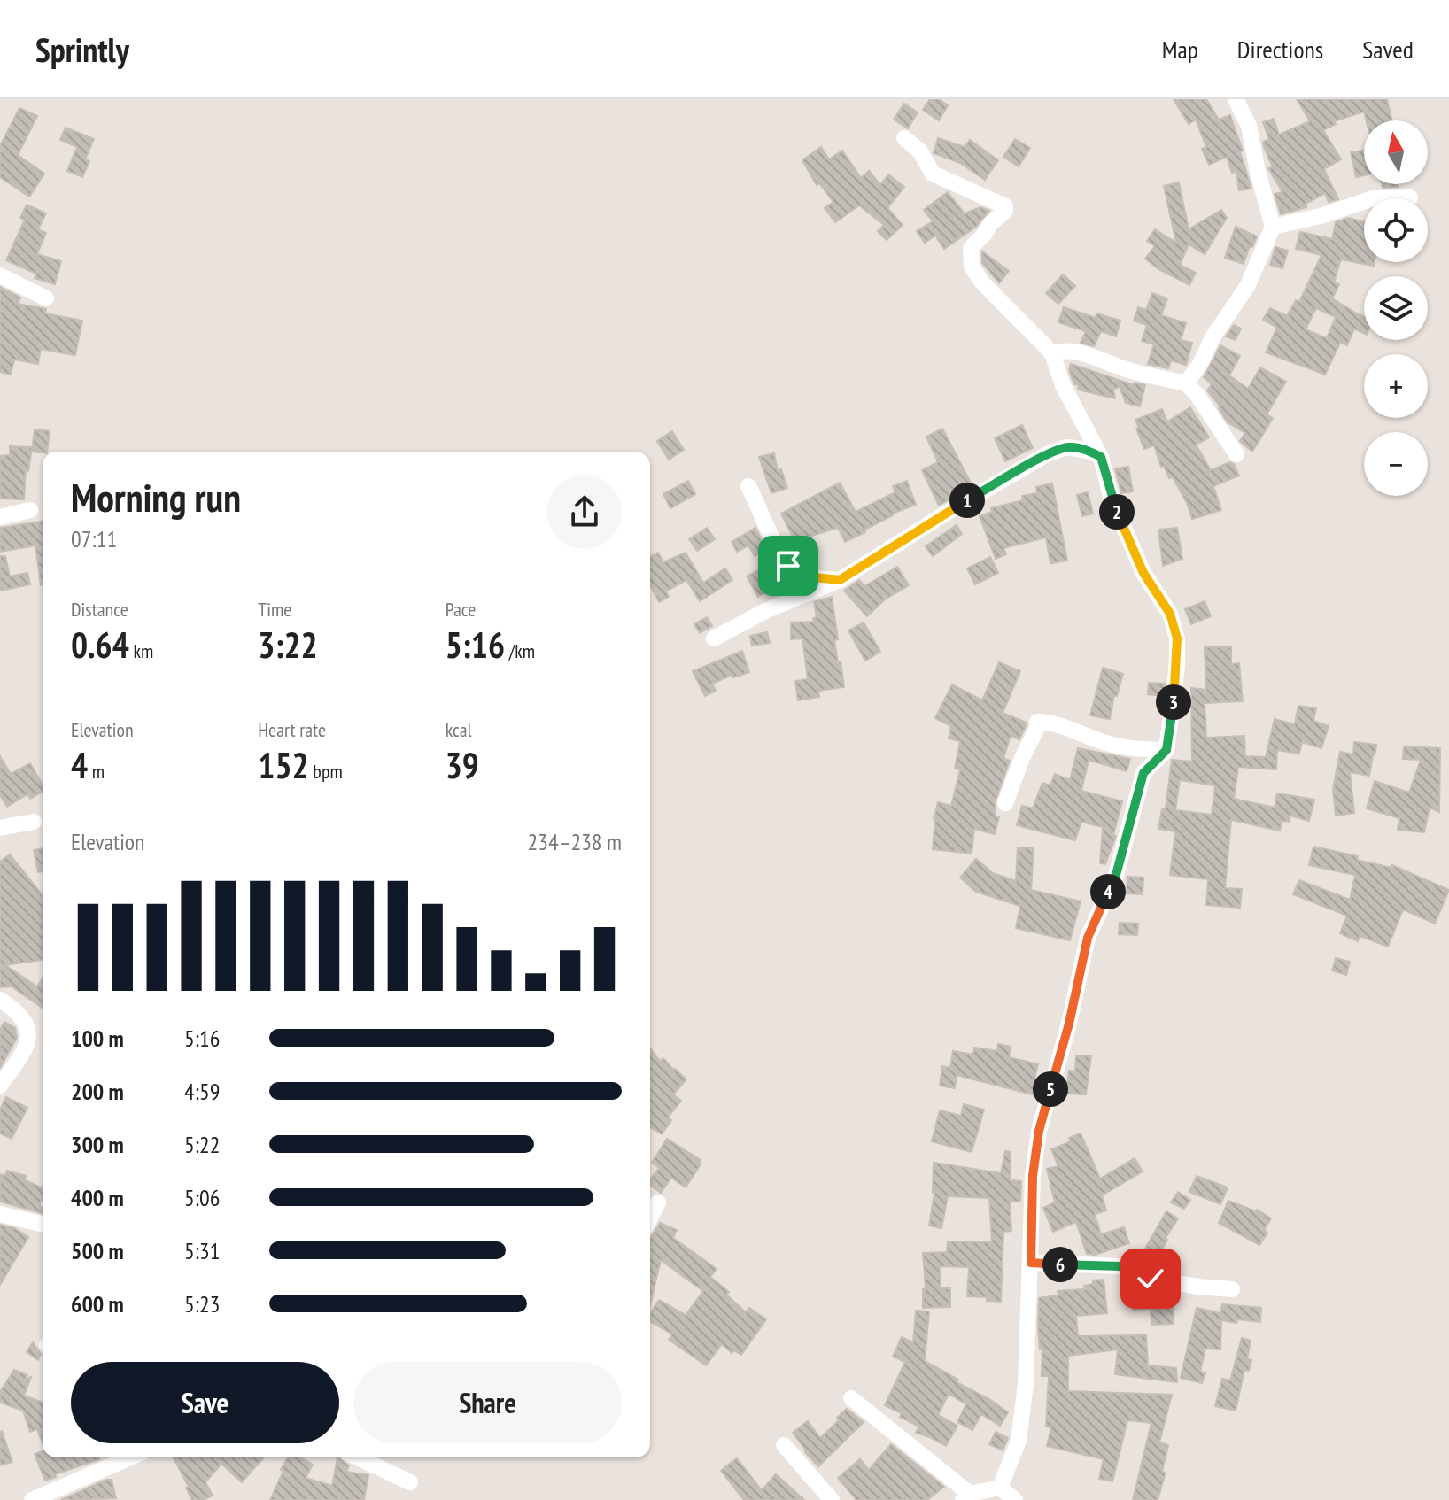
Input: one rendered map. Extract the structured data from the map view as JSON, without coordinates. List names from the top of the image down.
{
  "north": "top",
  "page": {
    "header": "Sprintly",
    "nav": ["Map", "Directions", "Saved"],
    "map_buttons": ["+", "−"],
    "heading": ["Morning run", "07:11"],
    "pins": [
      "1",
      "2",
      "3",
      "4",
      "5",
      "6"
    ],
    "stats": [
      ["Distance", "0.64 km"],
      ["Time", "3:22"],
      ["Pace", "5:16 /km"],
      ["Elevation", "4 m"],
      ["Heart rate", "152 bpm"],
      ["kcal", "39"]
    ],
    "chart": ["Elevation", "234–238 m"],
    "list": [
      {
        "name": "100 m",
        "note": "5:16"
      },
      {
        "name": "200 m",
        "note": "4:59"
      },
      {
        "name": "300 m",
        "note": "5:22"
      },
      {
        "name": "400 m",
        "note": "5:06"
      },
      {
        "name": "500 m",
        "note": "5:31"
      },
      {
        "name": "600 m",
        "note": "5:23"
      }
    ],
    "buttons": ["Save", "Share"]
  }
}
